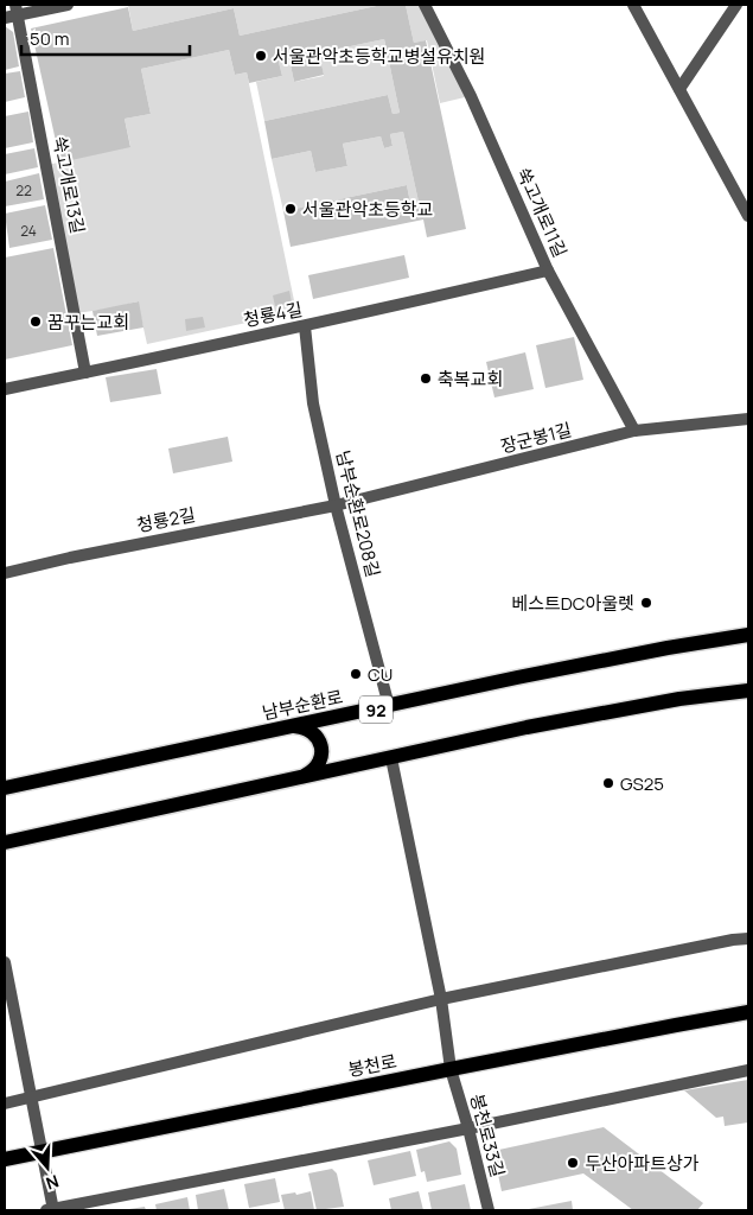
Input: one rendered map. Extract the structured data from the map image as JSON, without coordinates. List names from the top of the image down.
{
  "streets": {
    "main road": ["남부순환로", "92", "봉천로"],
    "street": [
      "쑥고개로13길",
      "쑥고개로11길",
      "청룡4길",
      "장군봉1길",
      "남부순환로208길",
      "청룡2길",
      "봉천로33길"
    ]
  },
  "crossings": [
    ["쑥고개로13길", "청룡4길"],
    ["쑥고개로11길", "청룡4길"],
    ["쑥고개로11길", "장군봉1길"],
    ["청룡4길", "남부순환로208길"],
    ["장군봉1길", "남부순환로208길"],
    ["장군봉1길", "청룡2길"],
    ["남부순환로208길", "청룡2길"],
    ["남부순환로208길", "남부순환로"],
    ["봉천로", "봉천로33길"]
  ],
  "places": [
    "서울관악초등학교병설유치원",
    "서울관악초등학교",
    "꿈꾸는교회",
    "축복교회",
    "베스트DC아울렛",
    "CU",
    "GS25",
    "두산아파트상가"
  ],
  "house_numbers": ["22", "24"],
  "scale_bar": "50 m",
  "north": "bottom"
}
